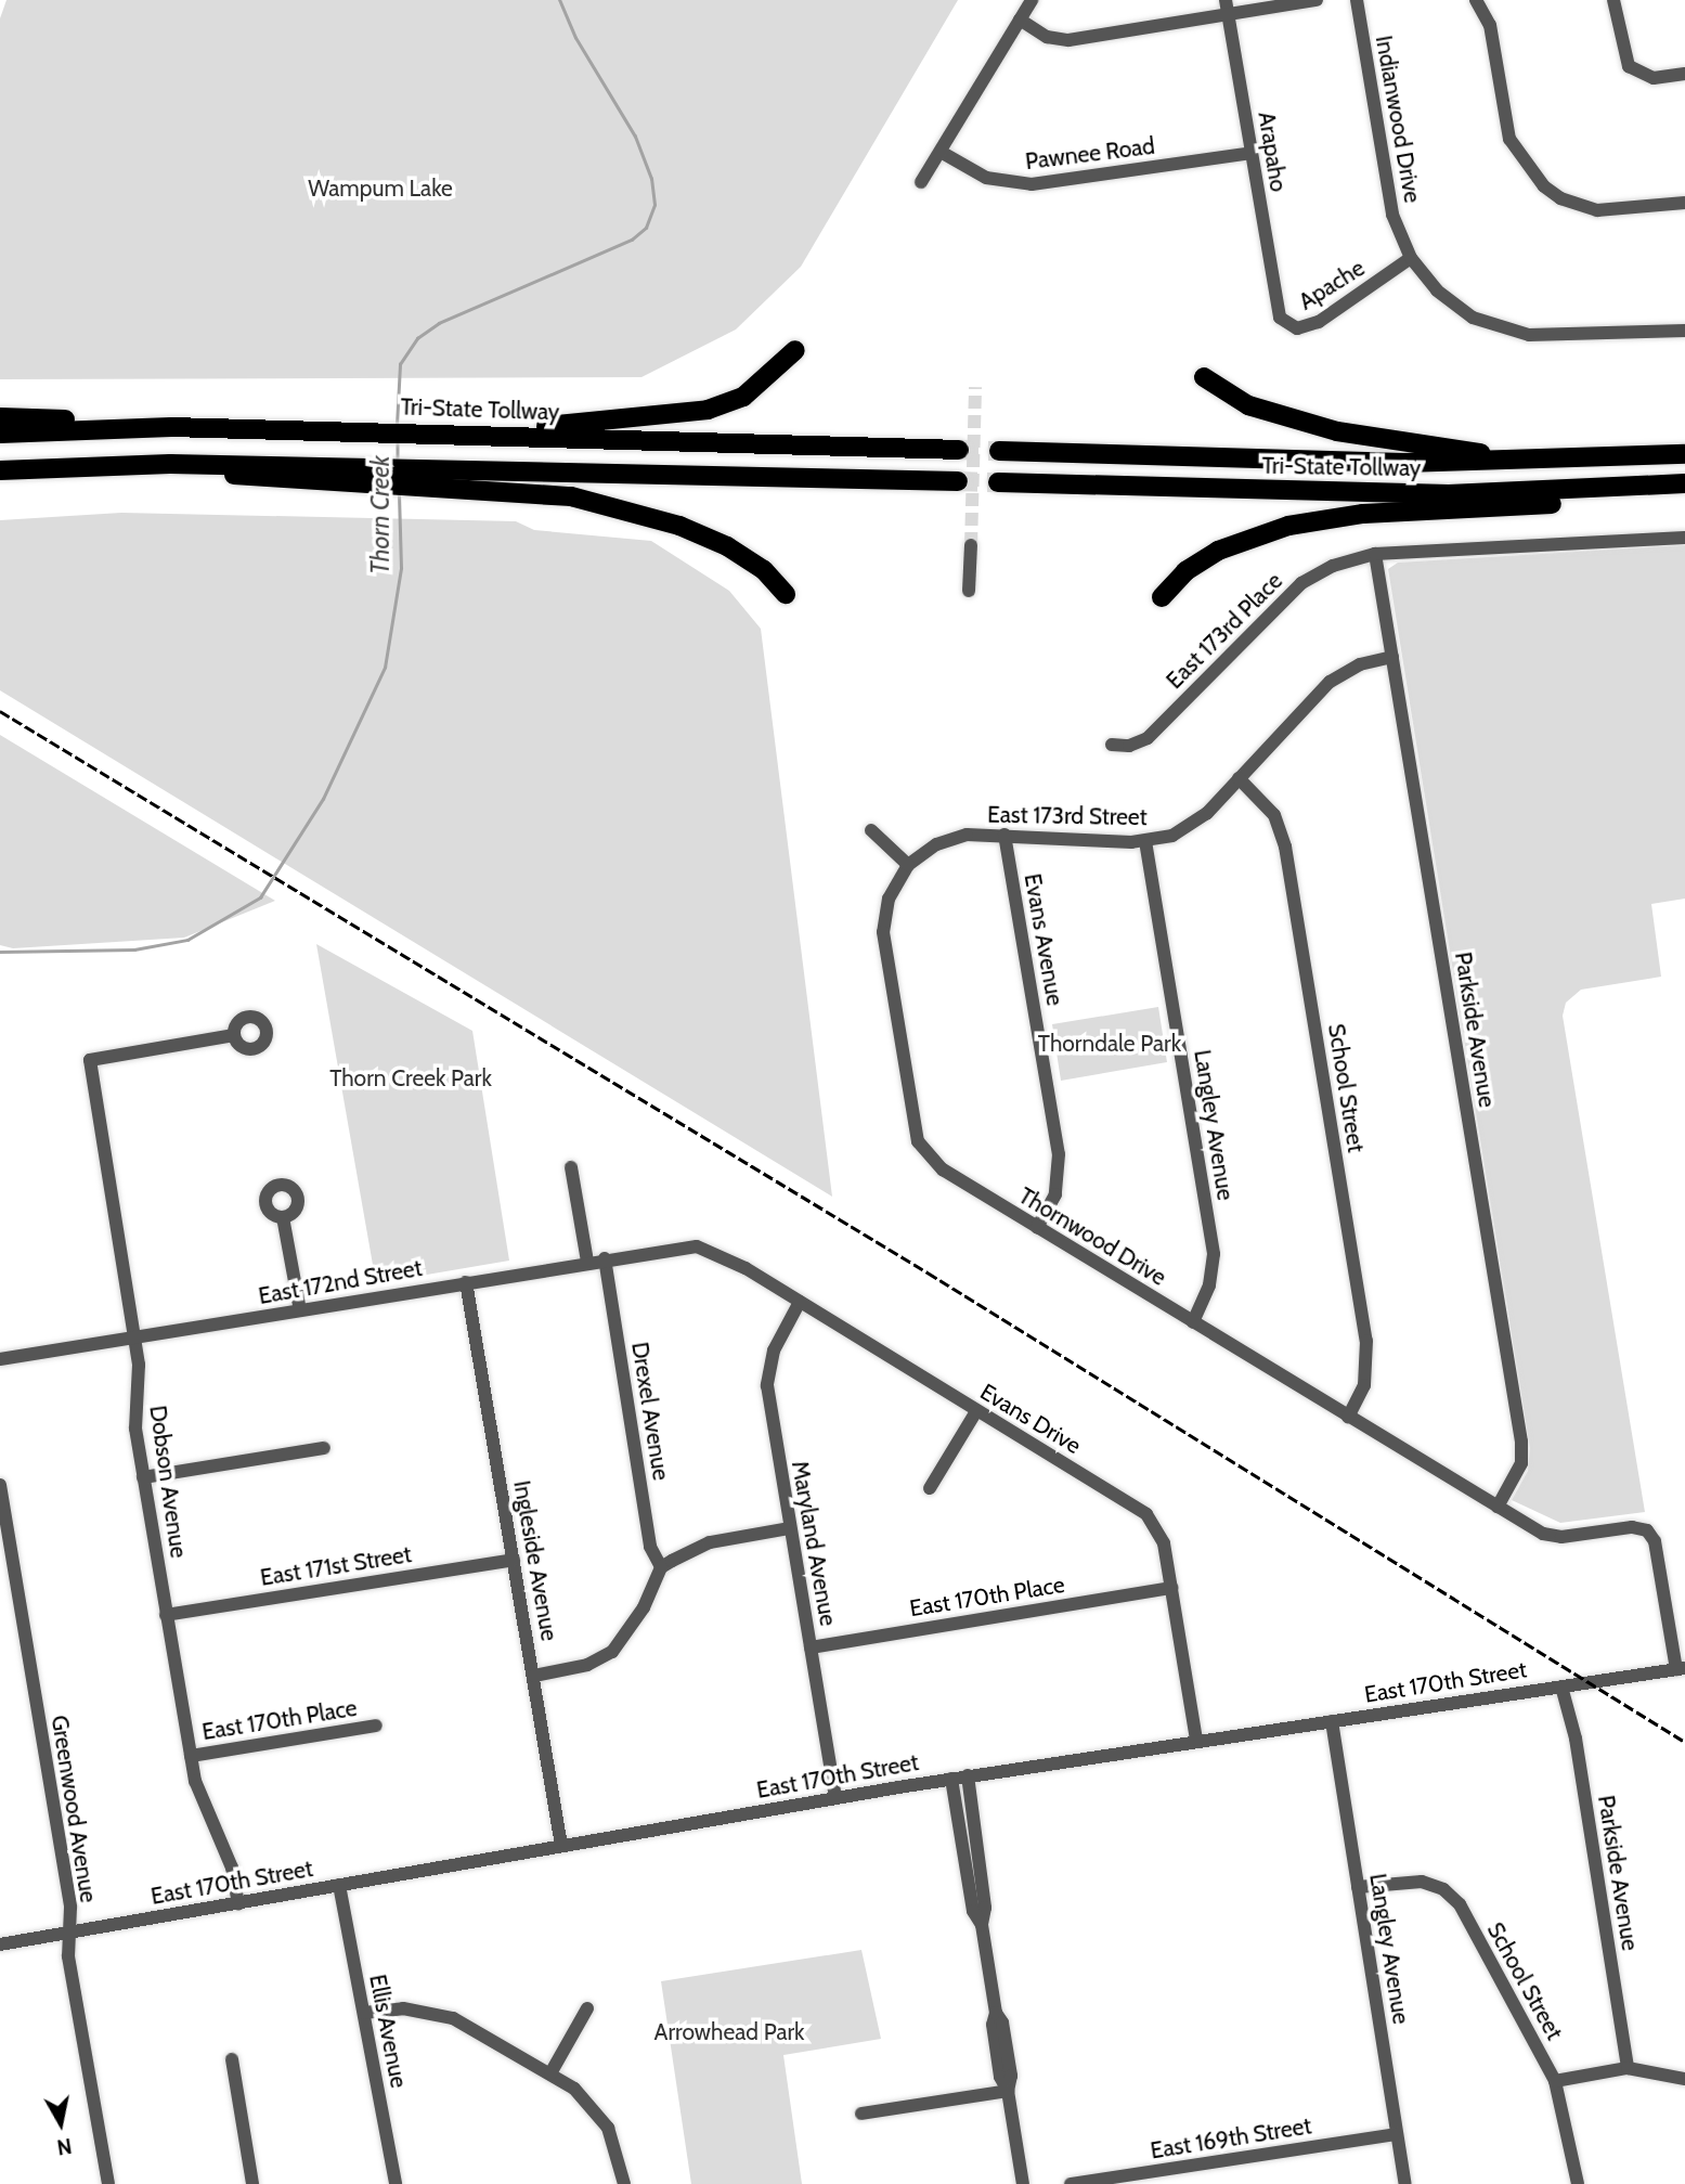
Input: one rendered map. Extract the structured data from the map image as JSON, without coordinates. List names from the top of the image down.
{
  "streets": {
    "highway": ["Tri-State Tollway"],
    "street": [
      "Indianwood Drive",
      "Arapaho",
      "Pawnee Road",
      "Apache",
      "East 173rd Place",
      "East 173rd Street",
      "Evans Avenue",
      "Parkside Avenue",
      "School Street",
      "Langley Avenue",
      "Thornwood Drive",
      "East 172nd Street",
      "Drexel Avenue",
      "Evans Drive",
      "Dobson Avenue",
      "Maryland Avenue",
      "Ingleside Avenue",
      "East 171st Street",
      "East 170th Place",
      "East 170th Street",
      "Greenwood Avenue",
      "Ellis Avenue",
      "East 169th Street"
    ]
  },
  "crossings": [
    ["Indianwood Drive", "Apache"],
    ["Arapaho", "Pawnee Road"],
    ["Arapaho", "Apache"],
    ["East 173rd Place", "Parkside Avenue"],
    ["East 173rd Street", "Evans Avenue"],
    ["East 173rd Street", "Parkside Avenue"],
    ["East 173rd Street", "School Street"],
    ["East 173rd Street", "Langley Avenue"],
    ["East 173rd Street", "Thornwood Drive"],
    ["Evans Avenue", "Thornwood Drive"],
    ["Parkside Avenue", "Thornwood Drive"],
    ["Parkside Avenue", "East 170th Street"],
    ["School Street", "Langley Avenue"],
    ["School Street", "Thornwood Drive"],
    ["Langley Avenue", "Thornwood Drive"],
    ["Langley Avenue", "East 170th Street"],
    ["Langley Avenue", "East 169th Street"],
    ["East 172nd Street", "Drexel Avenue"],
    ["East 172nd Street", "Evans Drive"],
    ["East 172nd Street", "Dobson Avenue"],
    ["East 172nd Street", "Ingleside Avenue"],
    ["Evans Drive", "Maryland Avenue"],
    ["Evans Drive", "East 170th Place"],
    ["Evans Drive", "East 170th Street"],
    ["Dobson Avenue", "East 171st Street"],
    ["Dobson Avenue", "East 170th Place"],
    ["Dobson Avenue", "East 170th Street"],
    ["Maryland Avenue", "East 170th Place"],
    ["Maryland Avenue", "East 170th Street"],
    ["Ingleside Avenue", "East 171st Street"],
    ["Ingleside Avenue", "East 170th Street"],
    ["East 170th Street", "Greenwood Avenue"],
    ["East 170th Street", "Ellis Avenue"]
  ],
  "water": ["Thorn Creek"],
  "parks": [
    "Wampum Lake",
    "Thorndale Park",
    "Thorn Creek Park",
    "Arrowhead Park"
  ],
  "north": "bottom"
}
